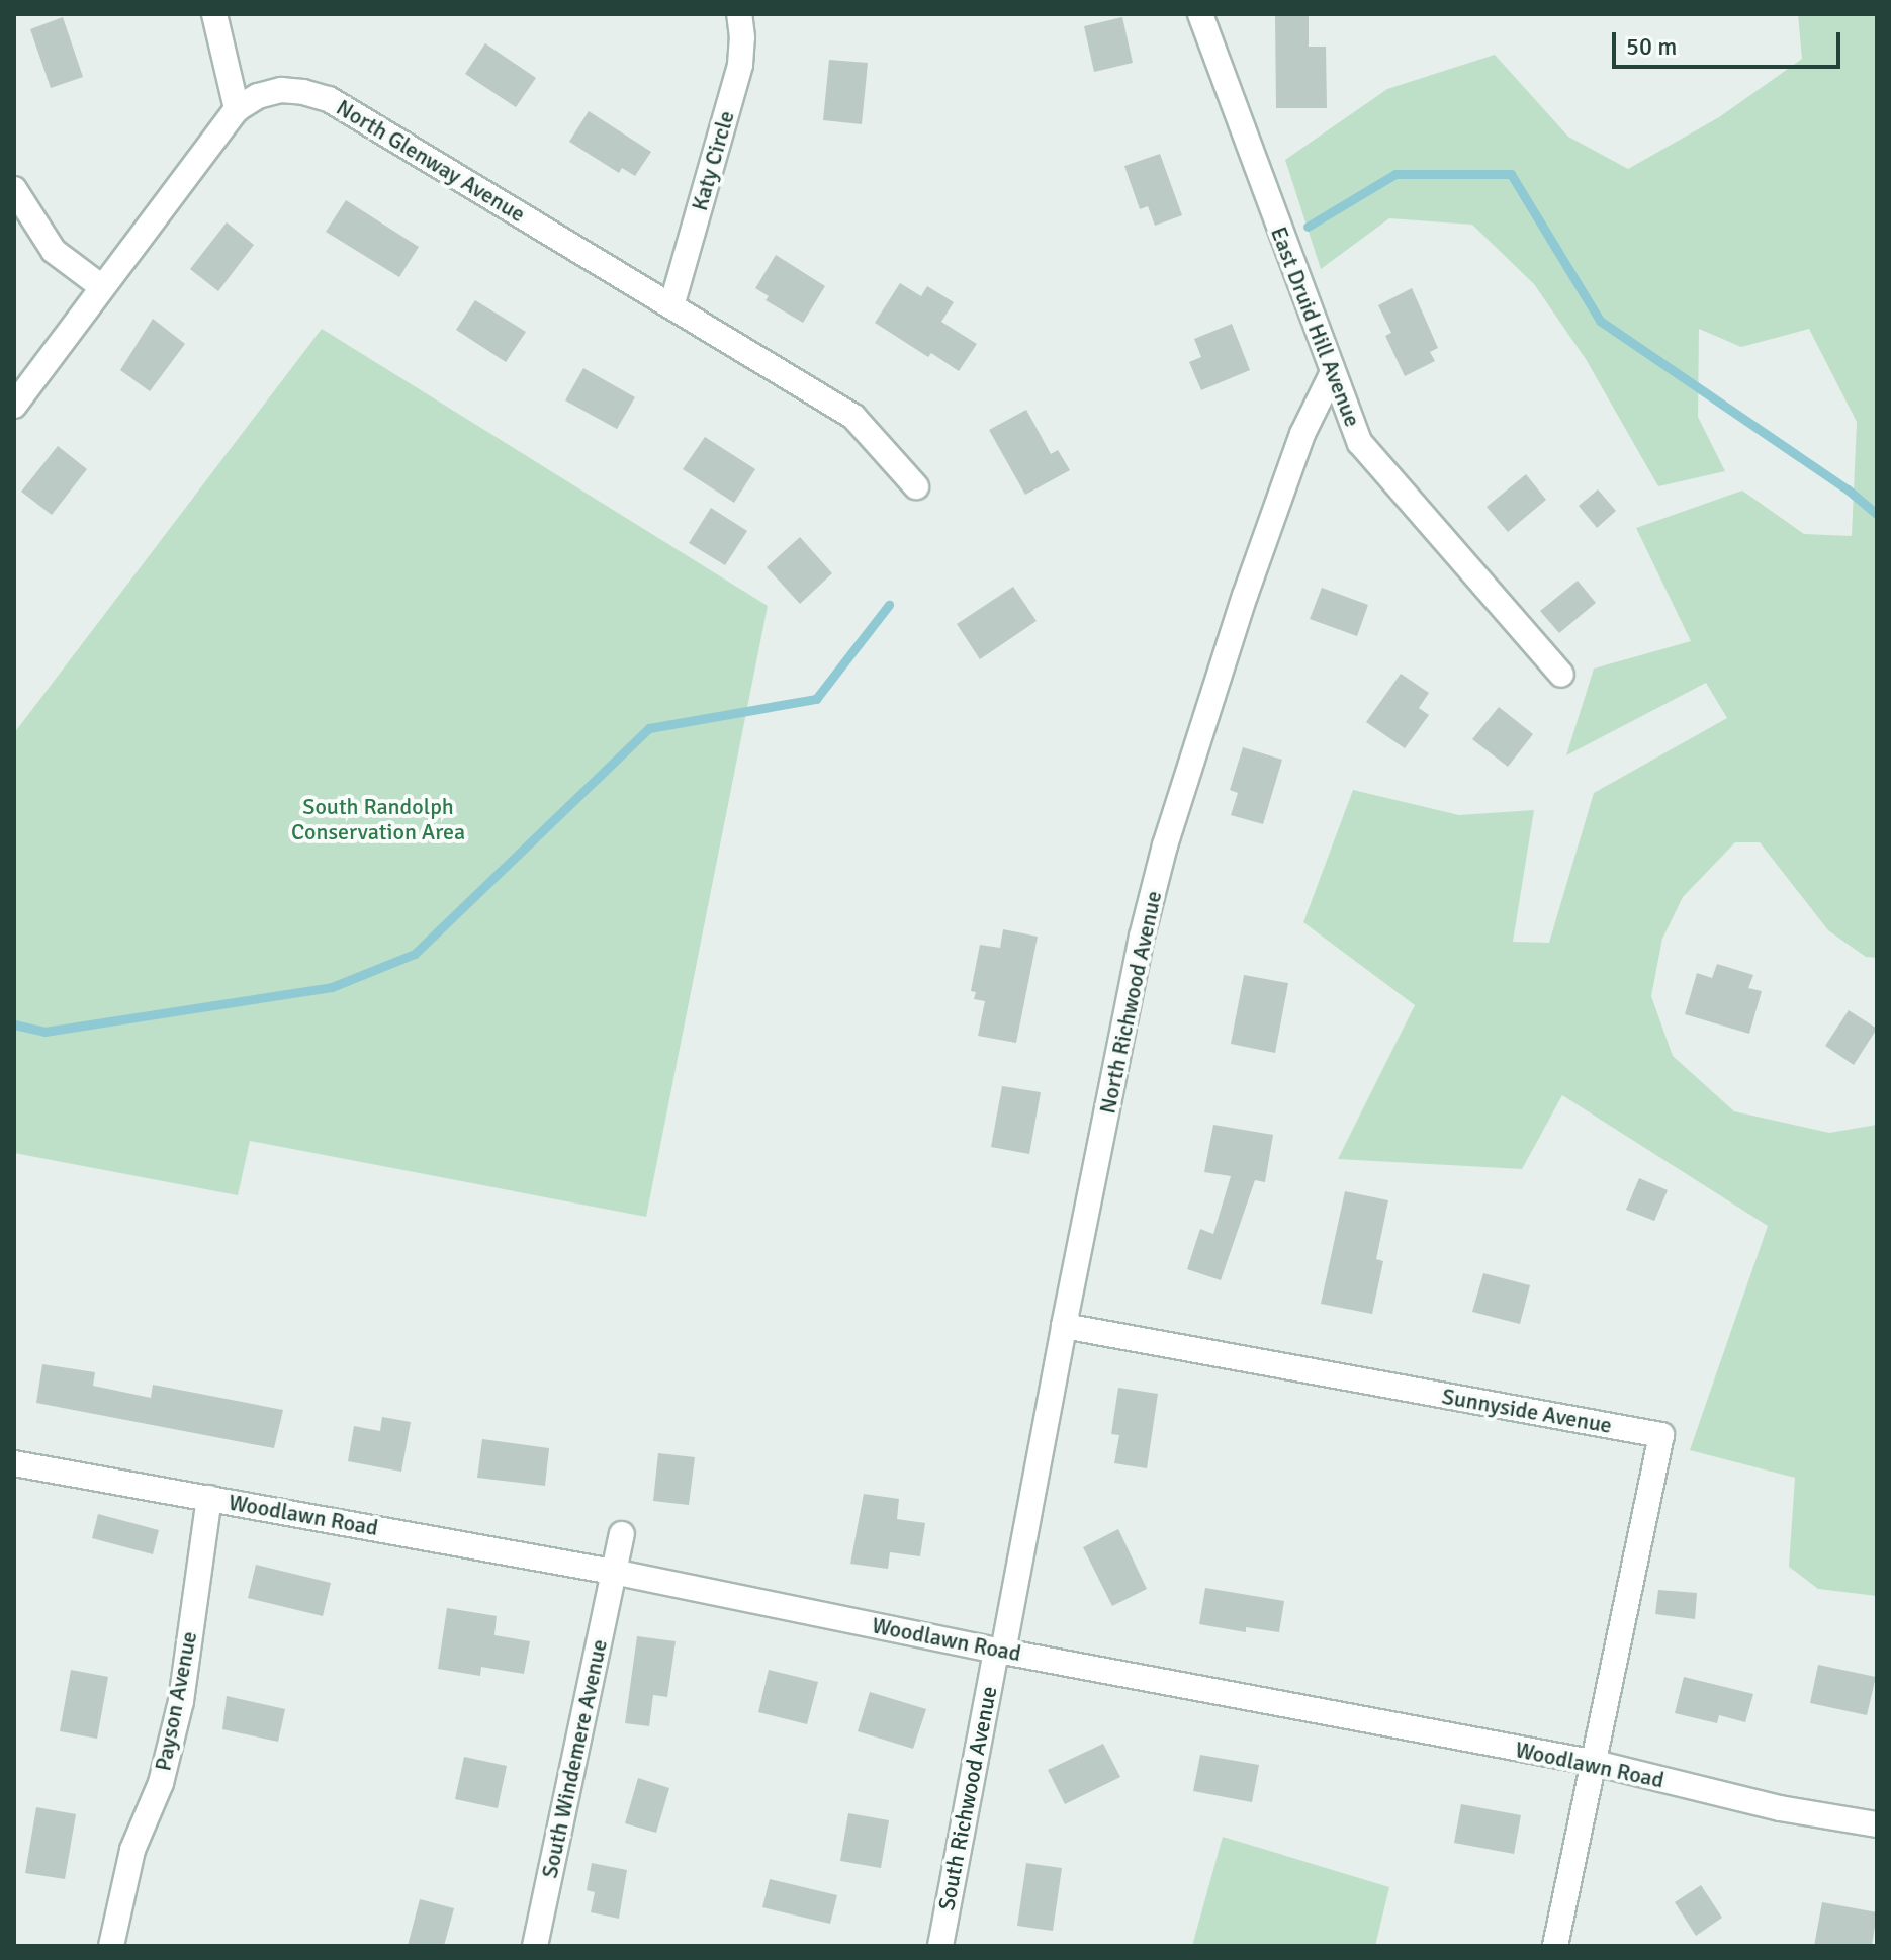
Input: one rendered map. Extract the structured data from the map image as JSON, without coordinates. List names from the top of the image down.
{
  "streets": {
    "street": [
      "North Glenway Avenue",
      "Katy Circle",
      "East Druid Hill Avenue",
      "North Richwood Avenue",
      "Sunnyside Avenue",
      "Woodlawn Road",
      "Payson Avenue",
      "South Windemere Avenue",
      "South Richwood Avenue"
    ]
  },
  "crossings": [
    ["North Glenway Avenue", "Katy Circle"],
    ["East Druid Hill Avenue", "North Richwood Avenue"],
    ["North Richwood Avenue", "Sunnyside Avenue"],
    ["North Richwood Avenue", "Woodlawn Road"],
    ["North Richwood Avenue", "South Richwood Avenue"],
    ["Sunnyside Avenue", "Woodlawn Road"],
    ["Woodlawn Road", "Payson Avenue"],
    ["Woodlawn Road", "South Windemere Avenue"],
    ["Woodlawn Road", "South Richwood Avenue"]
  ],
  "parks": ["South Randolph Conservation Area"],
  "scale_bar": "50 m"
}
